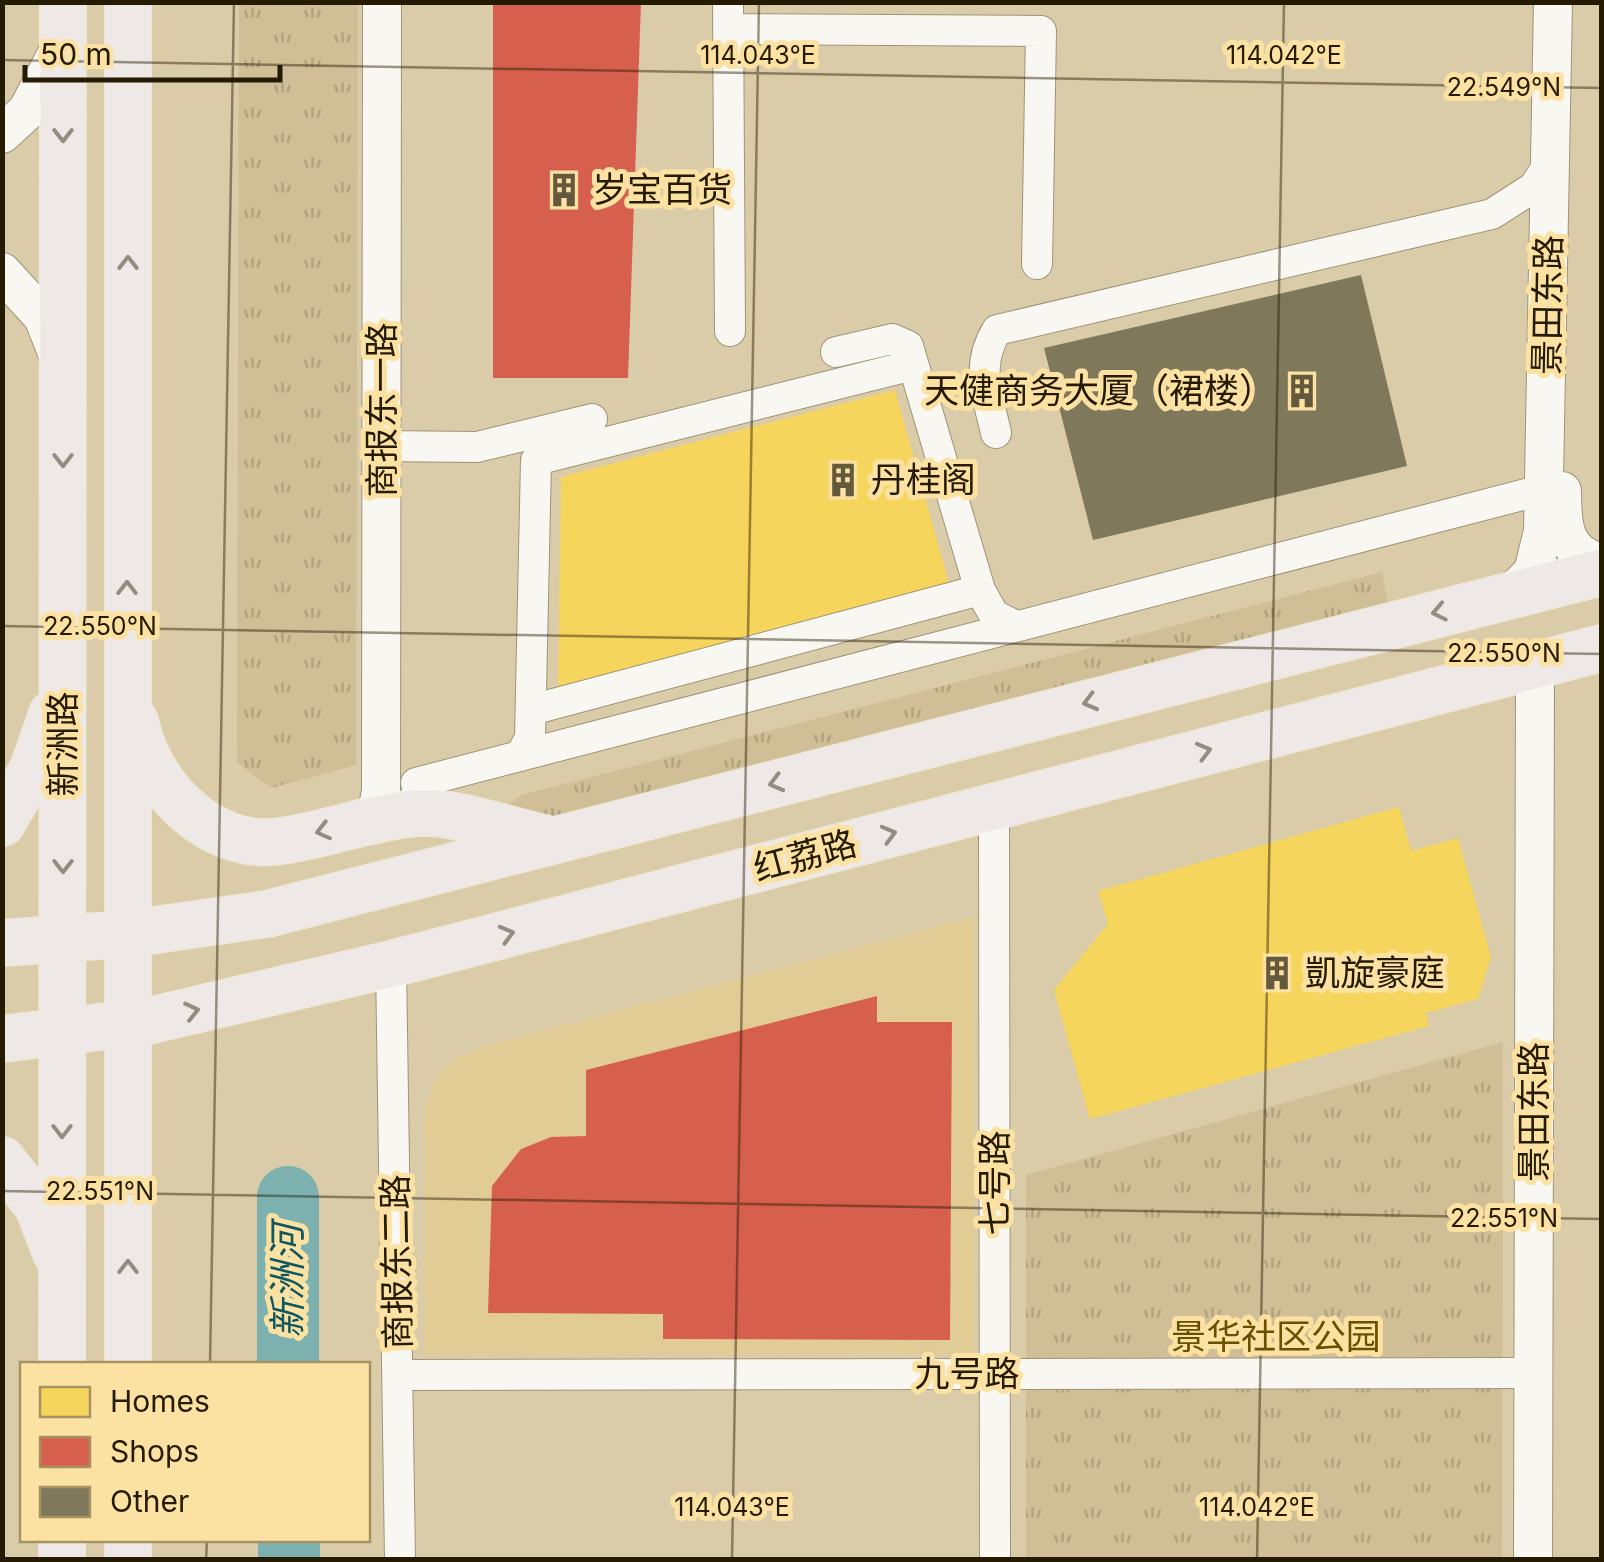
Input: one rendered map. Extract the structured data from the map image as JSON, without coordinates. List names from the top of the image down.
{
  "streets": {
    "main road": ["新洲路", "红荔路"],
    "street": [
      "景田东路",
      "商报东一路",
      "七号路",
      "商报东二路",
      "九号路"
    ]
  },
  "crossings": [
    ["景田东路", "红荔路"],
    ["景田东路", "九号路"],
    ["新洲路", "红荔路"],
    ["红荔路", "七号路"],
    ["红荔路", "商报东二路"],
    ["七号路", "九号路"],
    ["商报东二路", "九号路"]
  ],
  "water": ["新洲河"],
  "parks": ["景华社区公园"],
  "places": {
    "building": [
      "岁宝百货",
      "天健商务大厦（裙楼）",
      "丹桂阁",
      "凱旋豪庭"
    ]
  },
  "legend": ["Homes", "Shops", "Other"],
  "scale_bar": "50 m",
  "coordinates": [
    "114.043°E",
    "114.042°E",
    "22.549°N",
    "22.550°N",
    "22.551°N"
  ]
}
